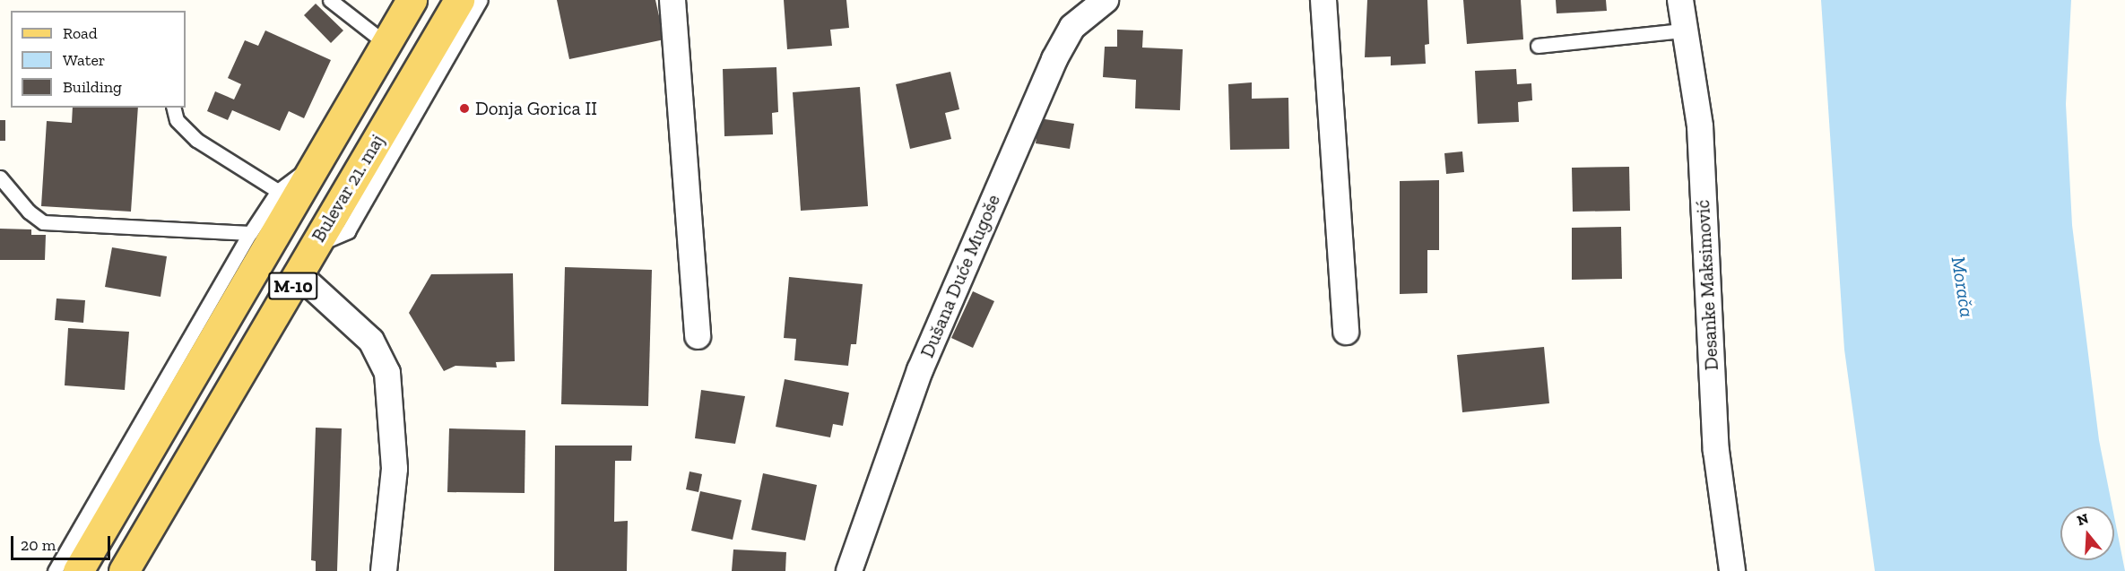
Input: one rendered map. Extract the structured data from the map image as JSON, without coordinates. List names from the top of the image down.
{
  "streets": {
    "main road": ["Bulevar 21. maj", "M-10"],
    "street": ["Dušana Duće Mugoše", "Desanke Maksimović"]
  },
  "water": ["Morača"],
  "places": ["Donja Gorica II"],
  "legend": ["Road", "Water", "Building"],
  "scale_bar": "20 m",
  "north": "top"
}
